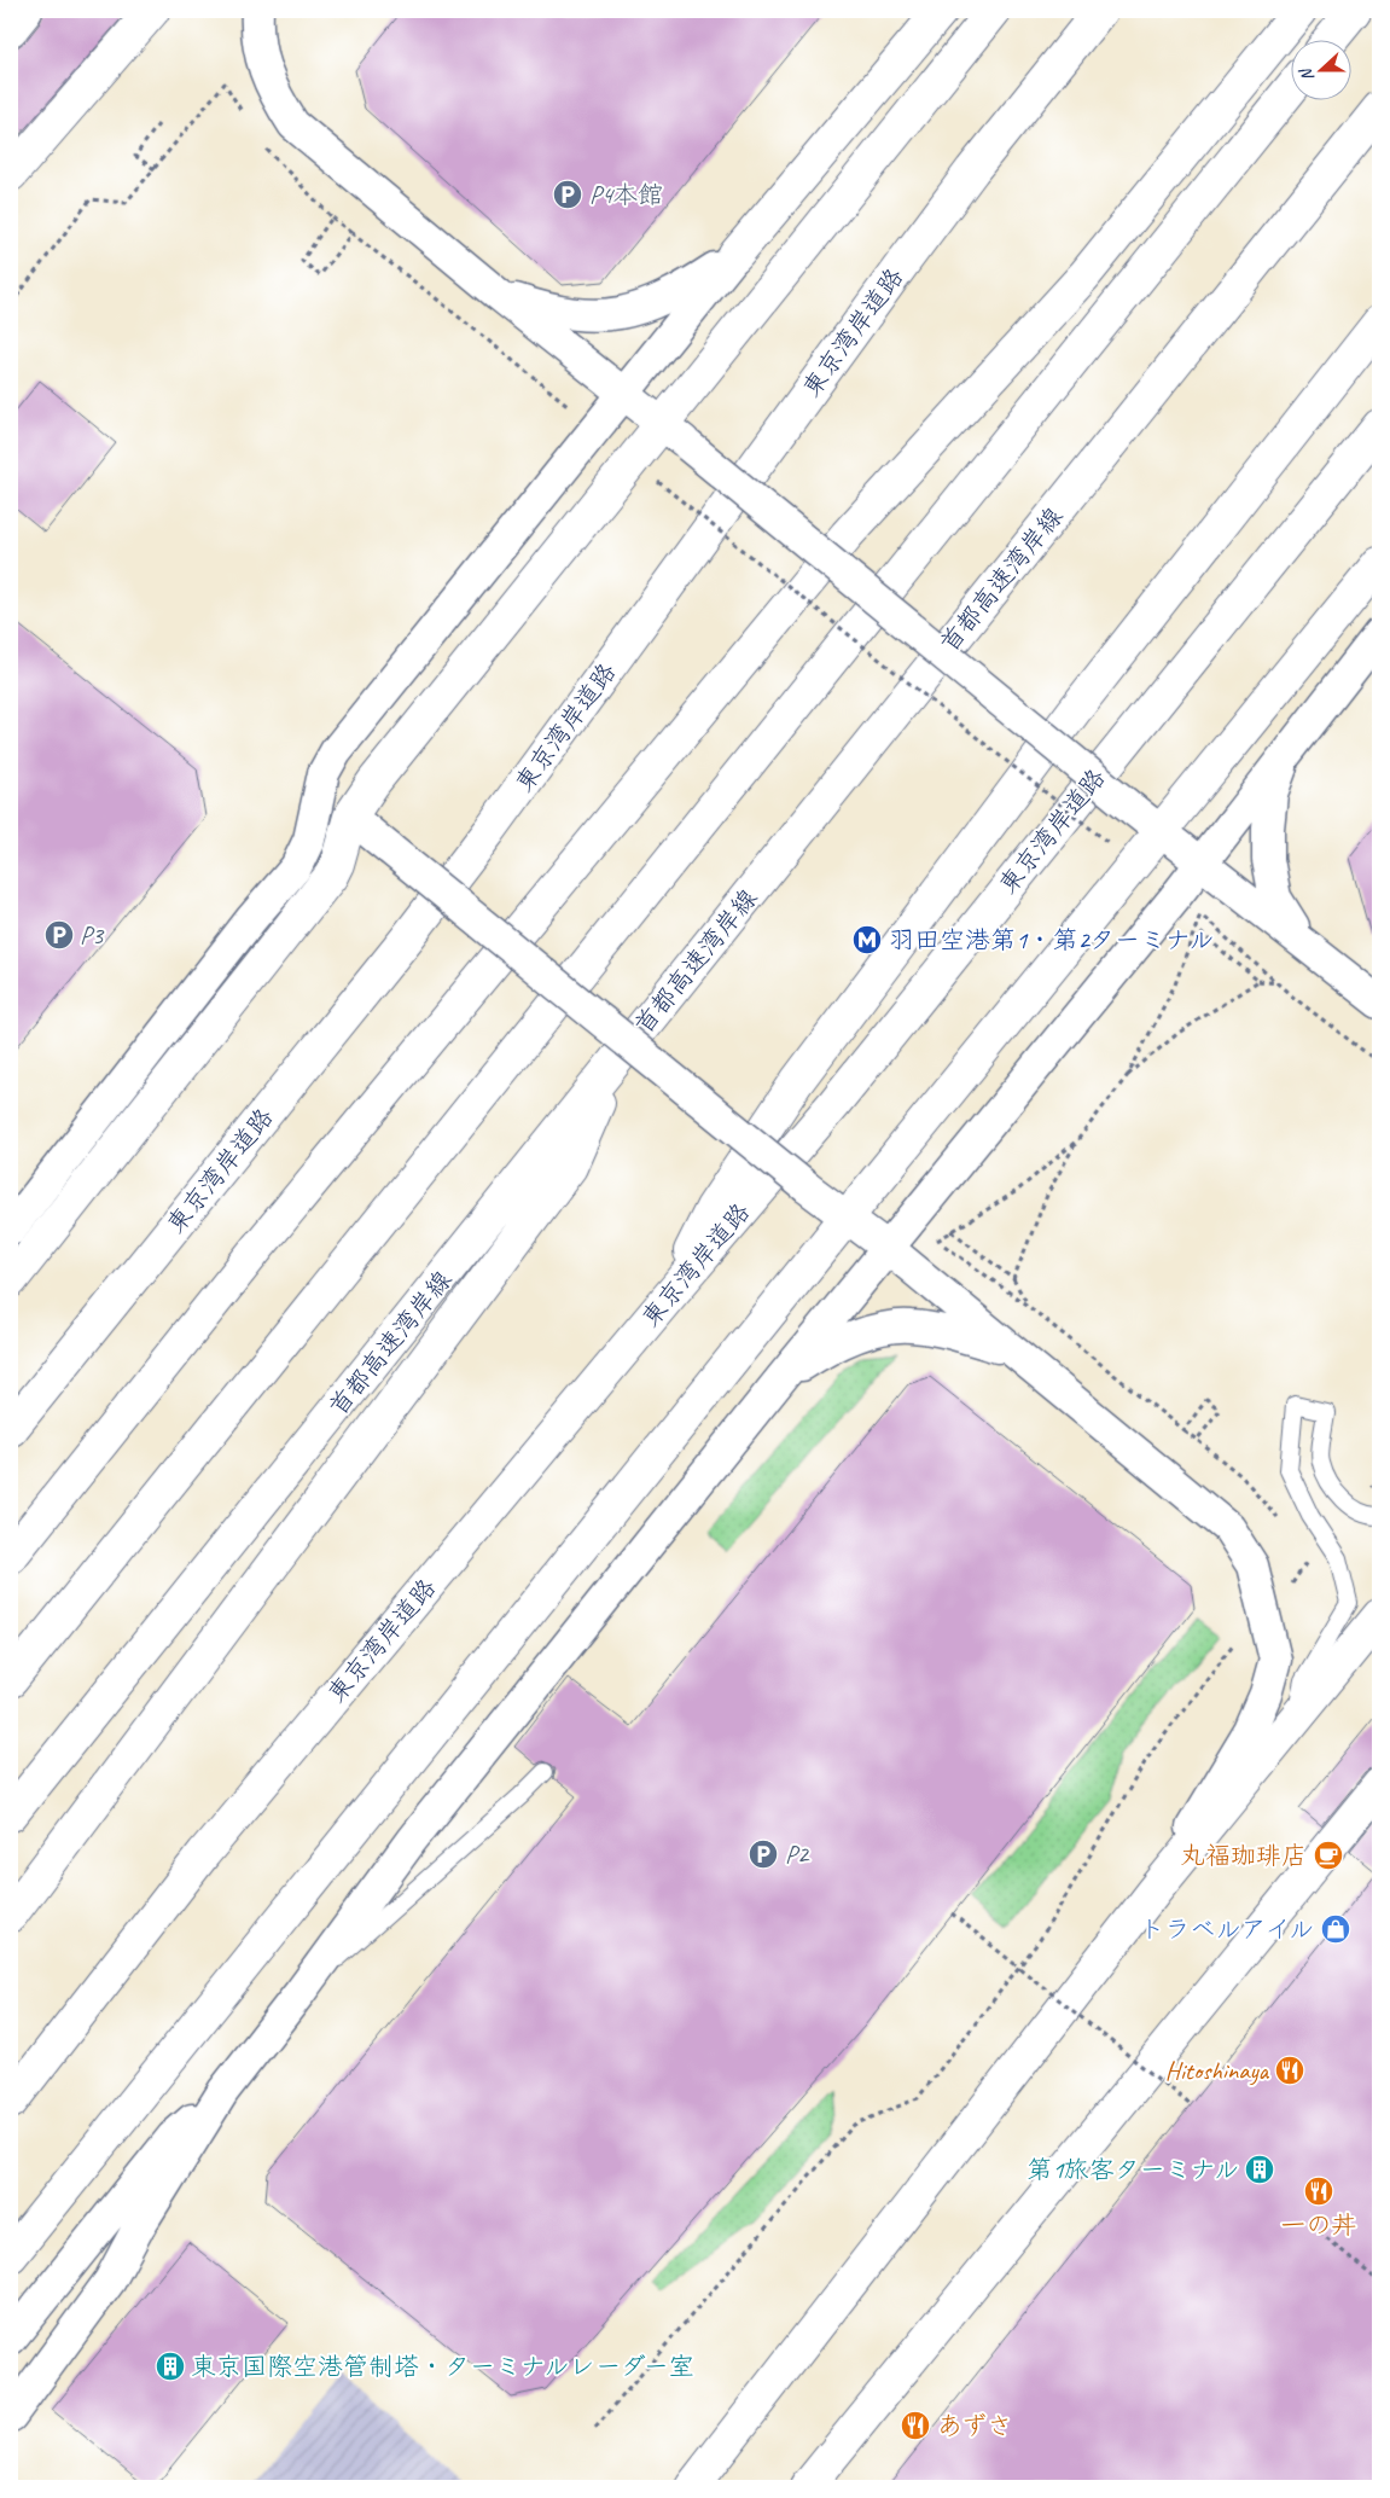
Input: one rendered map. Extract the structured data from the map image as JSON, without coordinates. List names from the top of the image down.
{
  "streets": {
    "main road": ["東京湾岸道路", "首都高速湾岸線"]
  },
  "places": {
    "parking": ["P4本館", "P3", "P2"],
    "metro station": ["羽田空港第1・第2ターミナル"],
    "cafe": ["丸福珈琲店"],
    "shop": ["トラベルアイル"],
    "restaurant": ["Hitoshinaya", "一の丼", "あずさ"],
    "building": ["第1旅客ターミナル", "東京国際空港管制塔・ターミナルレーダー室"]
  },
  "north": "left"
}
